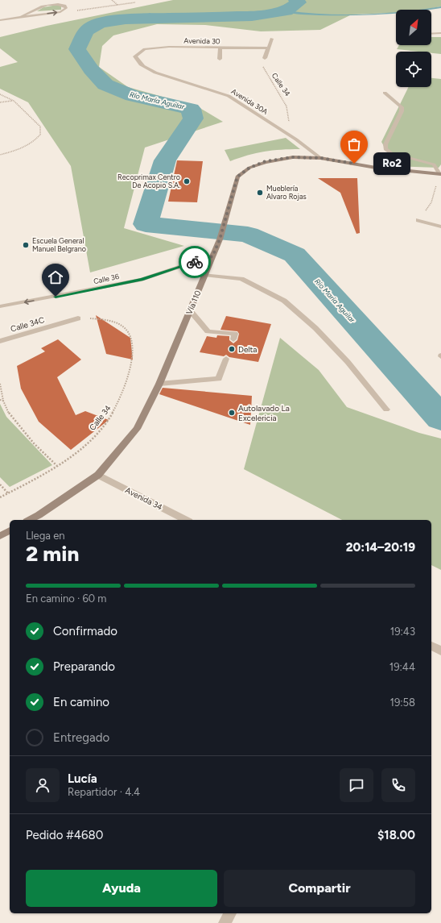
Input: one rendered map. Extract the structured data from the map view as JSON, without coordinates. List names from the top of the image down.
{
  "streets": {
    "main road": ["Vía 110"],
    "street": [
      "Avenida 30",
      "Avenida 30A",
      "Calle 36",
      "Calle 34C",
      "Avenida 34"
    ],
    "path": ["Calle 34"]
  },
  "crossings": [
    ["Avenida 30", "Avenida 30A"],
    ["Calle 34", "Avenida 30A"],
    ["Calle 34", "Calle 34C"],
    ["Avenida 30A", "Vía 110"],
    ["Calle 36", "Vía 110"],
    ["Vía 110", "Avenida 34"]
  ],
  "one_way": ["Calle 36"],
  "water": ["Río María Aguilar"],
  "places": [
    "Ro2",
    "Recoprimax Centro De Acopio S.A.",
    "Mueblería Alvaro Rojas",
    "Escuela General Manuel Belgrano",
    "Delta",
    "Autolavado La Excelericia"
  ],
  "north": "top right",
  "page": {
    "bubble": "Ro2",
    "heading": ["2 min", "Llega en", "20:14–20:19"],
    "panel": [
      "Lucía",
      "Repartidor · 4.4",
      "Pedido #4680",
      "$18.00"
    ],
    "bar": "En camino · 60 m",
    "list": [
      ["Confirmado", "19:43"],
      ["Preparando", "19:44"],
      ["En camino", "19:58"],
      "Entregado"
    ],
    "buttons": ["Ayuda", "Compartir"]
  }
}
